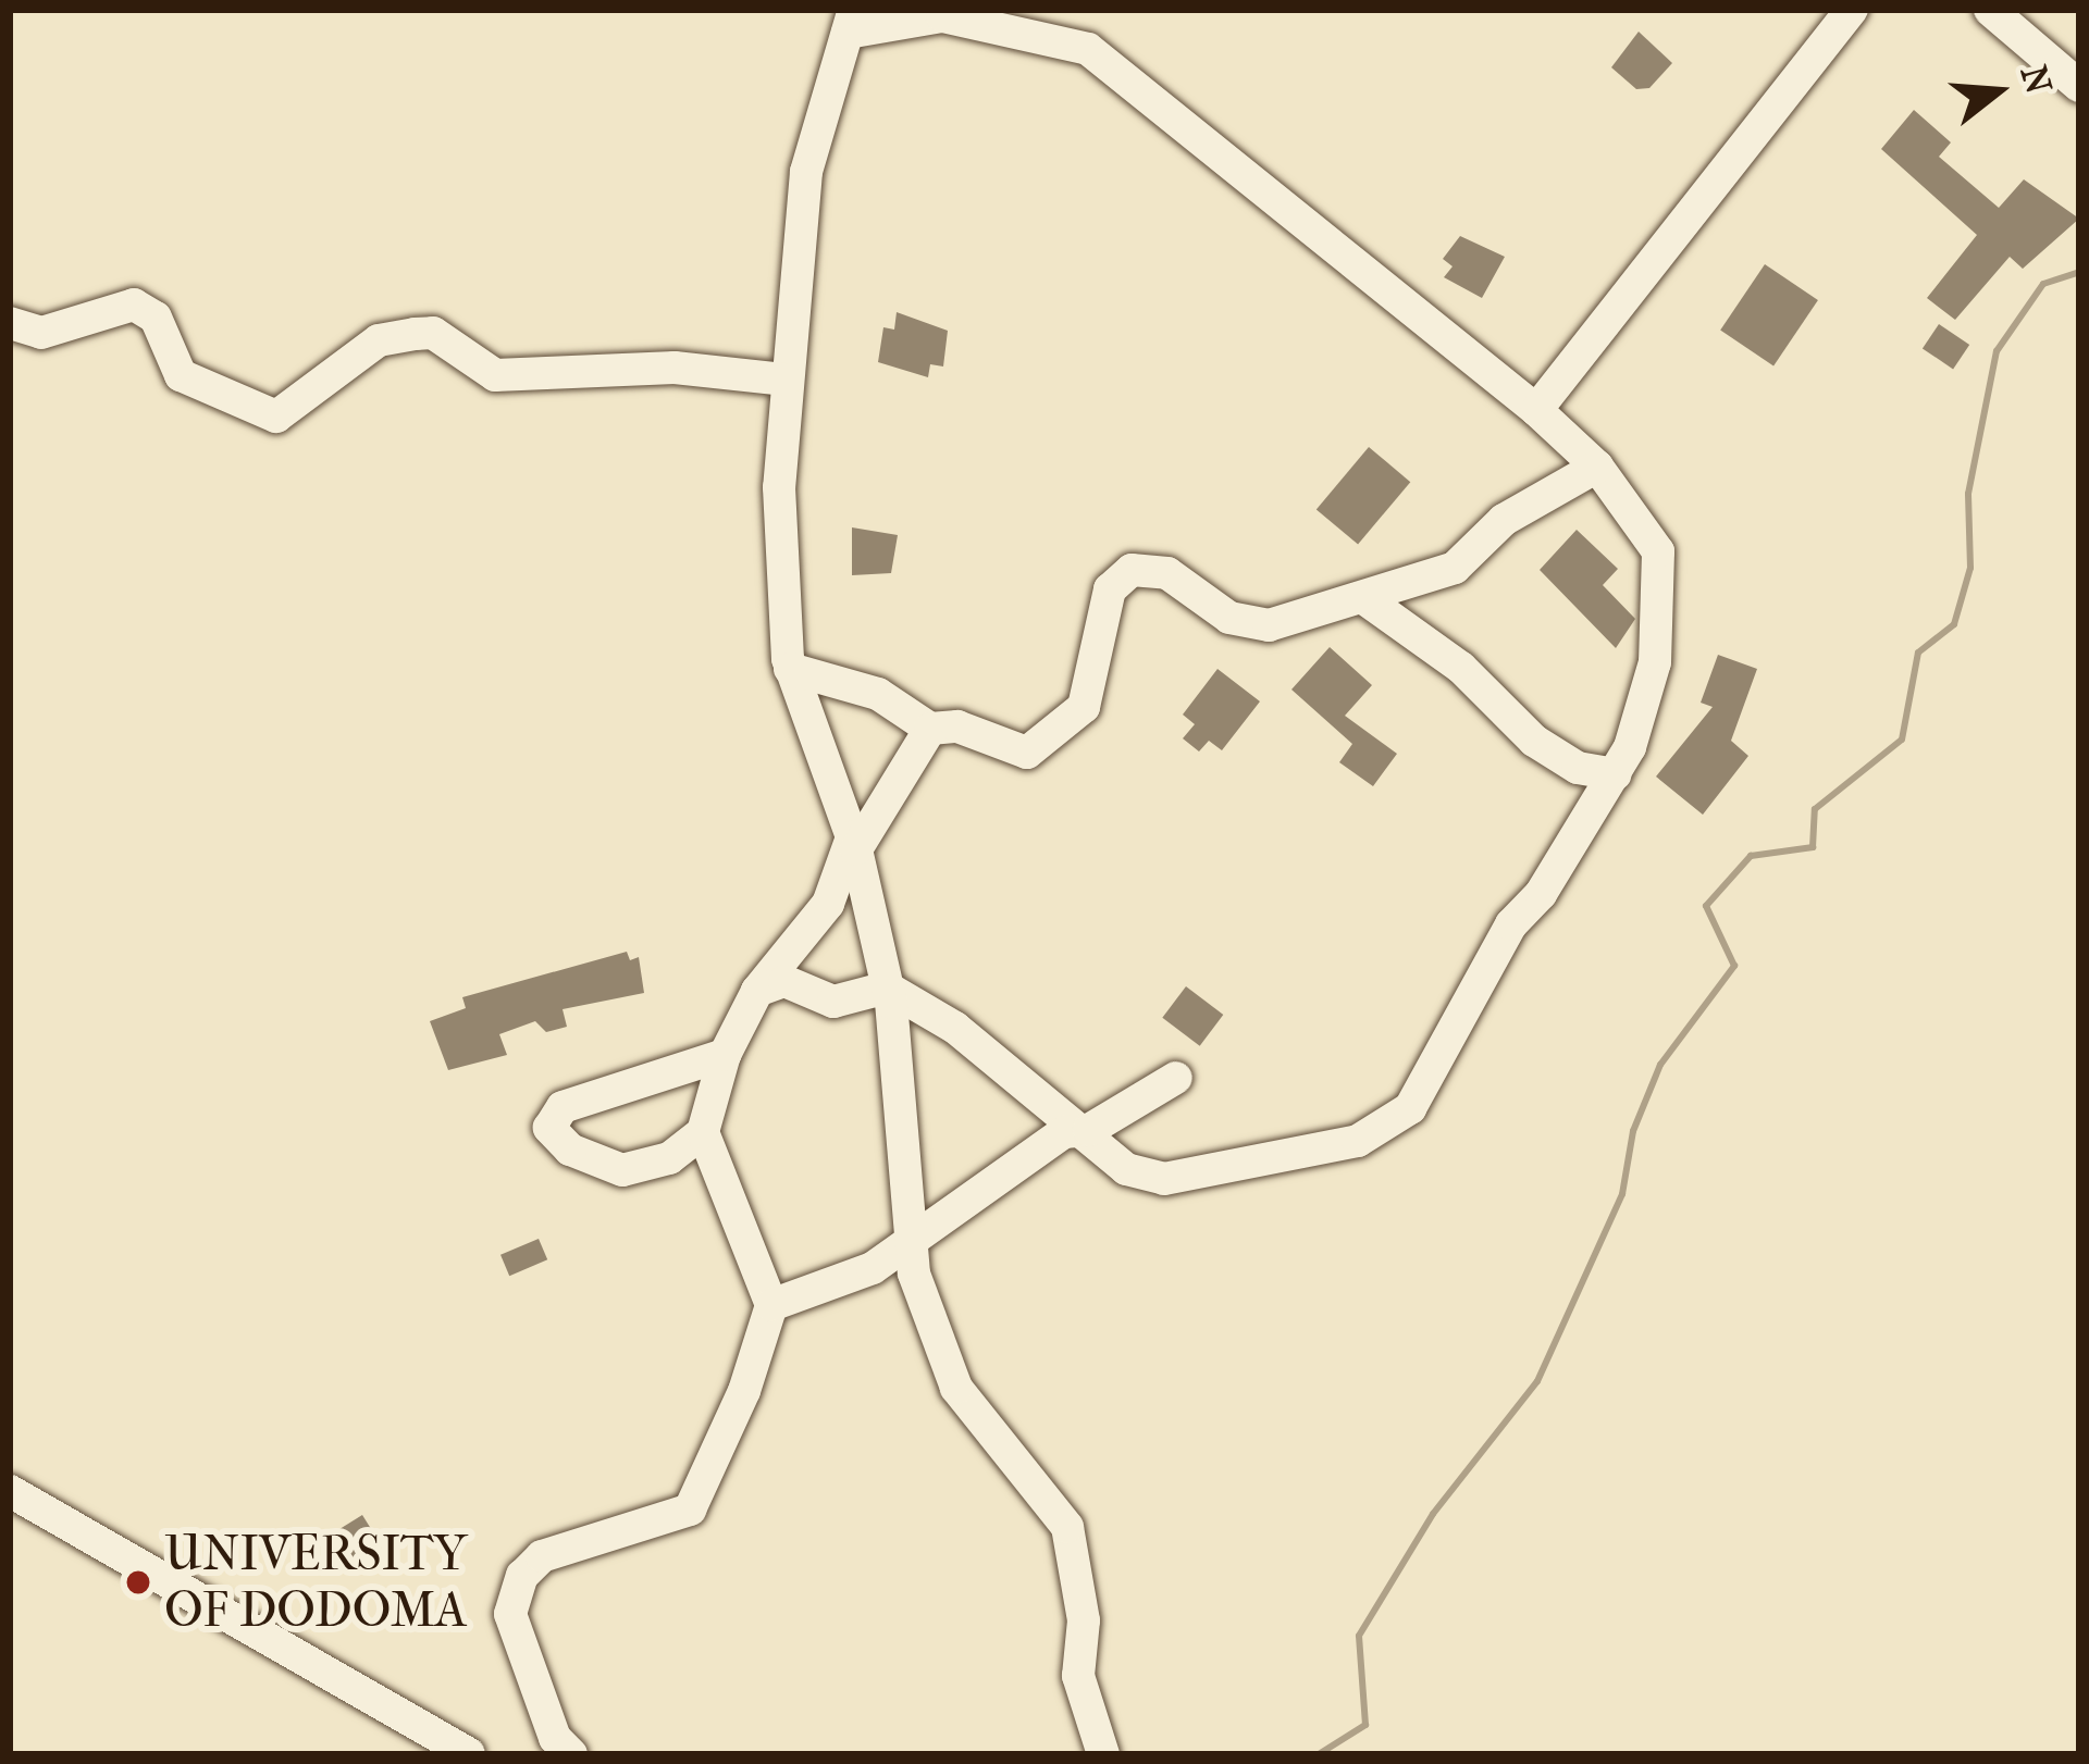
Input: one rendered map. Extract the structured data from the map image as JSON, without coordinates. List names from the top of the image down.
{
  "places": ["UNIVERSITY OF DODOMA"],
  "north": "right"
}
